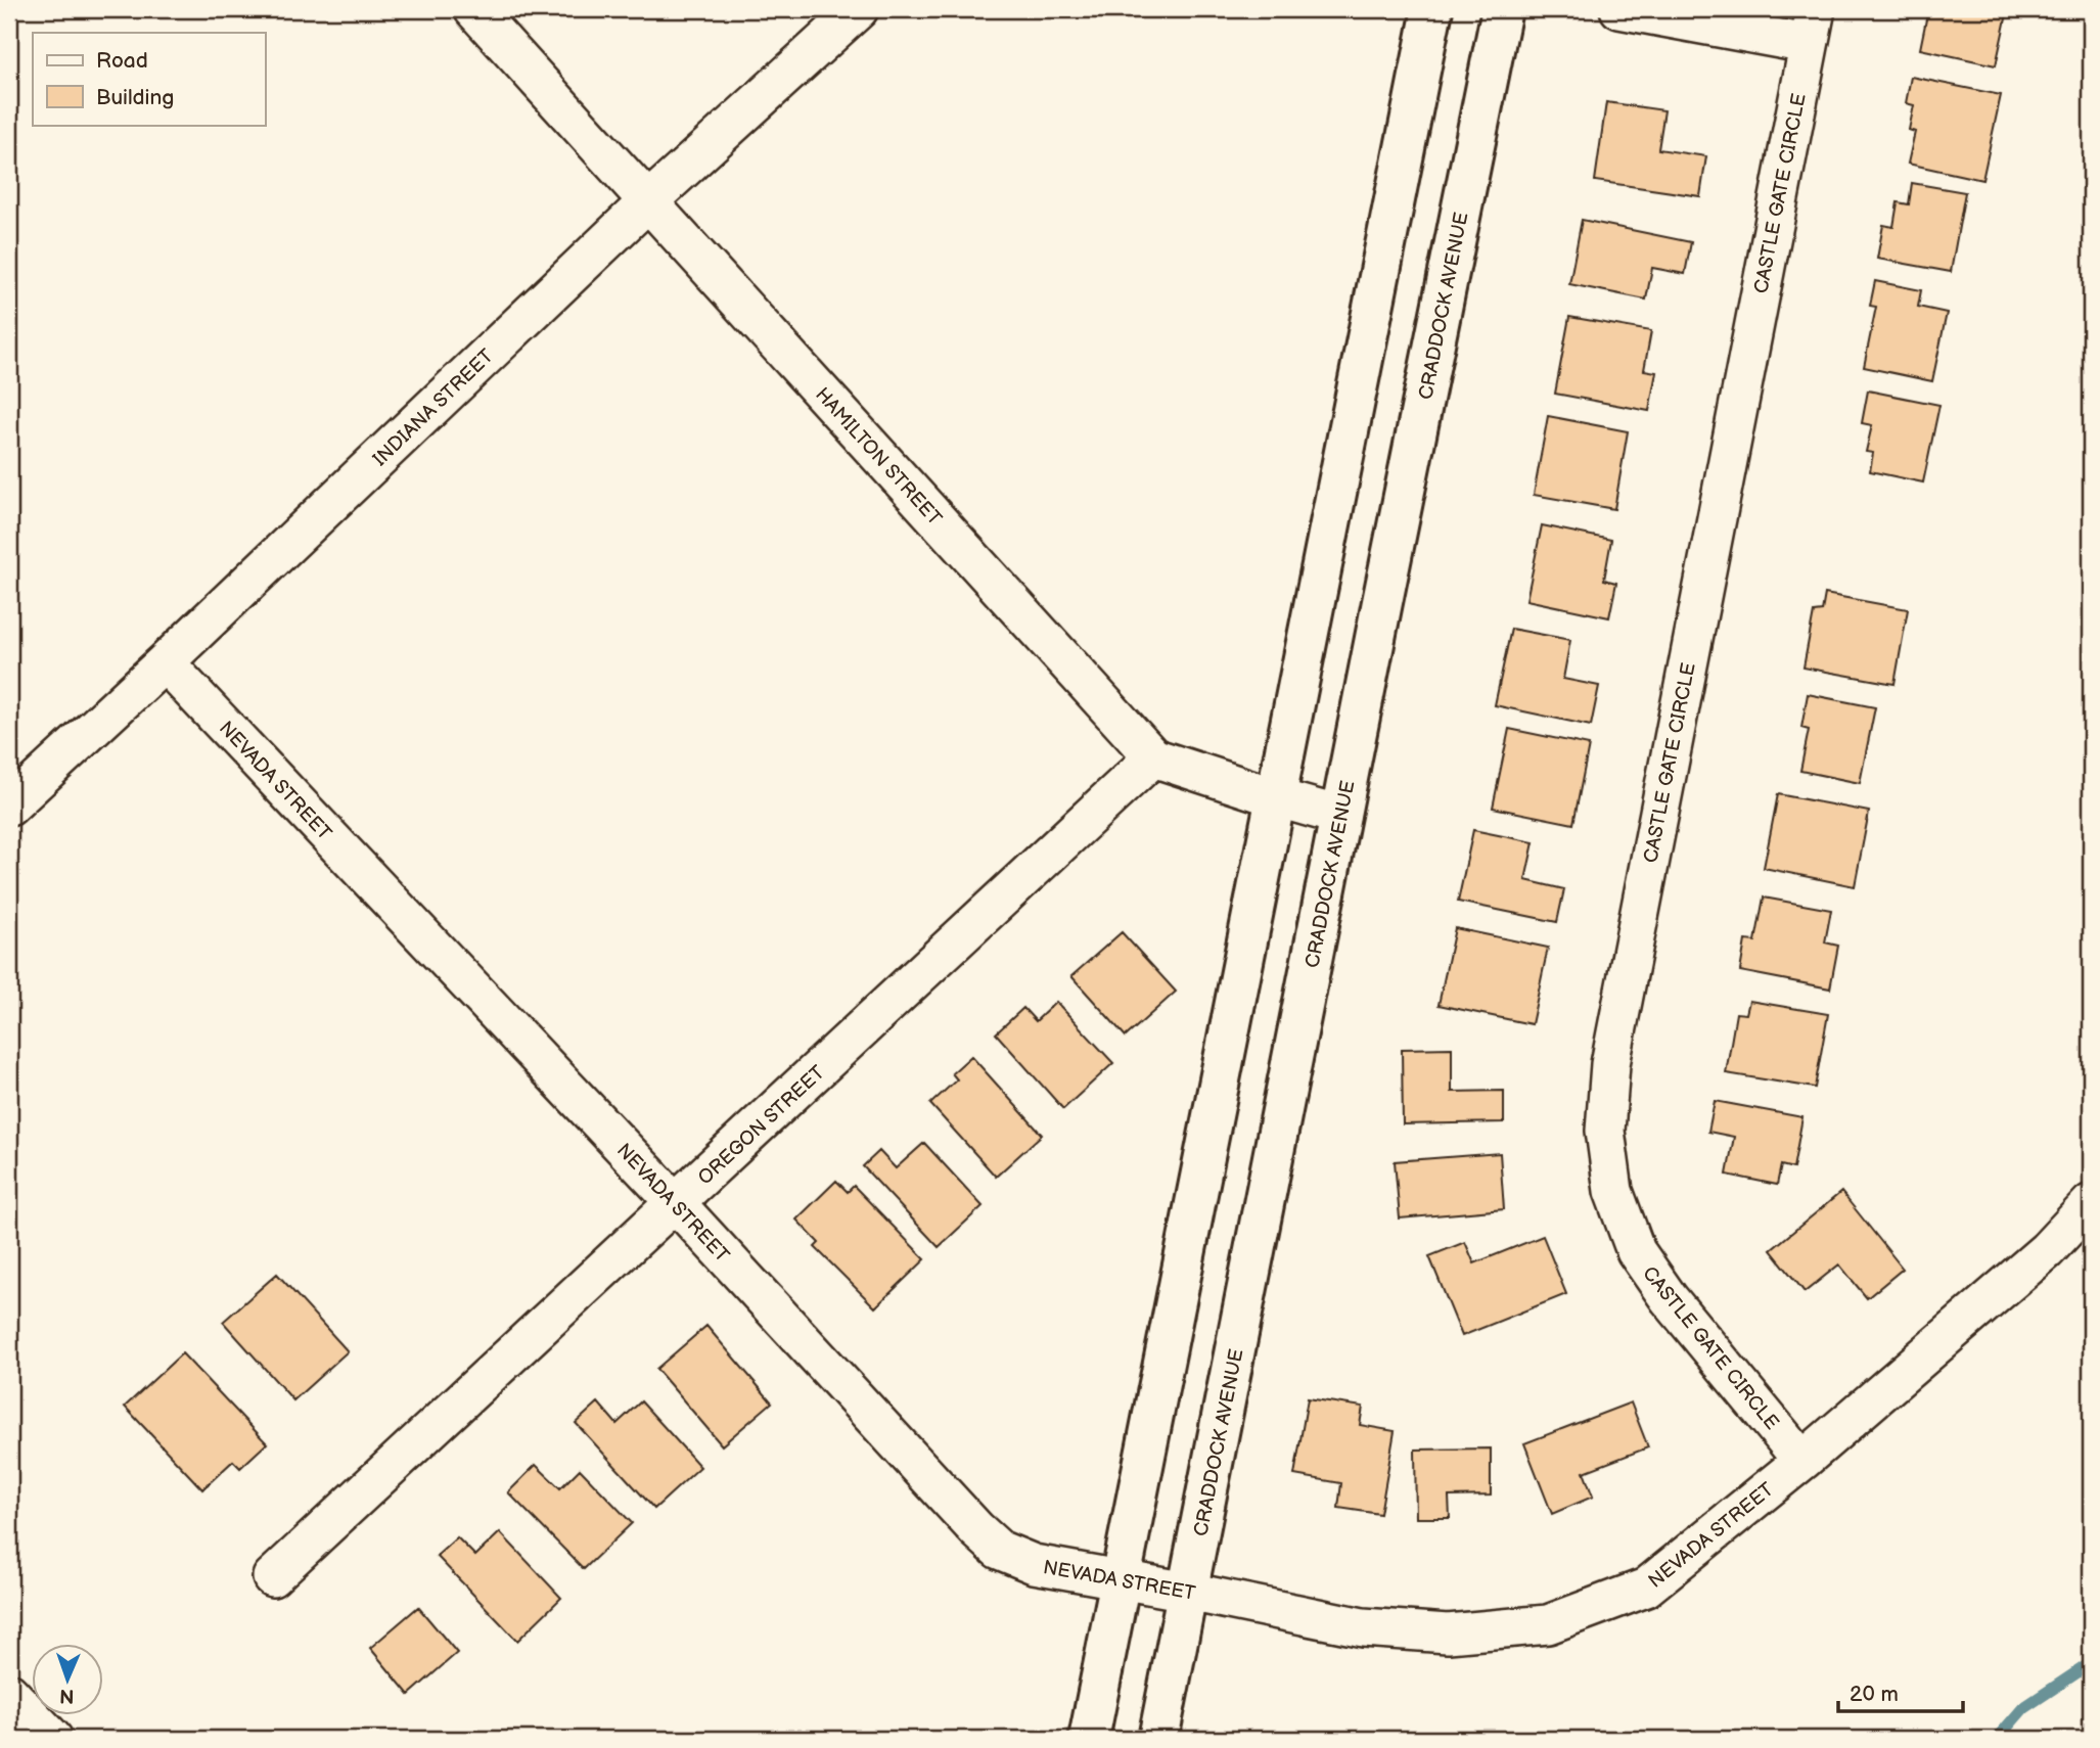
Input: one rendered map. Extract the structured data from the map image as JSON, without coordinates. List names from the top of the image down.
{
  "streets": {
    "street": [
      "CASTLE GATE CIRCLE",
      "CRADDOCK AVENUE",
      "INDIANA STREET",
      "HAMILTON STREET",
      "NEVADA STREET",
      "OREGON STREET"
    ]
  },
  "crossings": [
    ["CASTLE GATE CIRCLE", "NEVADA STREET"],
    ["CRADDOCK AVENUE", "HAMILTON STREET"],
    ["CRADDOCK AVENUE", "NEVADA STREET"],
    ["INDIANA STREET", "HAMILTON STREET"],
    ["INDIANA STREET", "NEVADA STREET"],
    ["HAMILTON STREET", "OREGON STREET"],
    ["NEVADA STREET", "OREGON STREET"]
  ],
  "legend": ["Road", "Building"],
  "scale_bar": "20 m",
  "north": "bottom"
}
